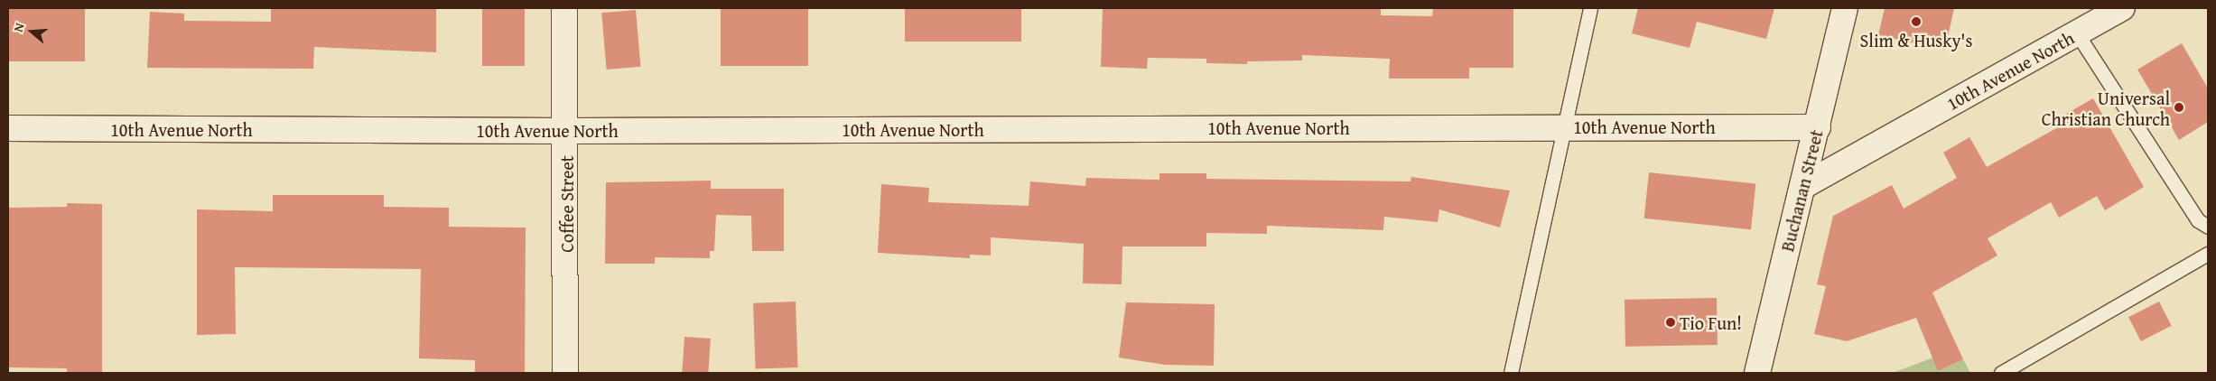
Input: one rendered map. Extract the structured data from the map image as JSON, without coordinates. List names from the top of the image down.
{
  "streets": {
    "street": ["10th Avenue North", "Buchanan Street", "Coffee Street"]
  },
  "crossings": [
    ["10th Avenue North", "Buchanan Street"],
    ["10th Avenue North", "Coffee Street"]
  ],
  "places": ["Slim & Husky's", "Universal Christian Church", "Tio Fun!"],
  "north": "left"
}
